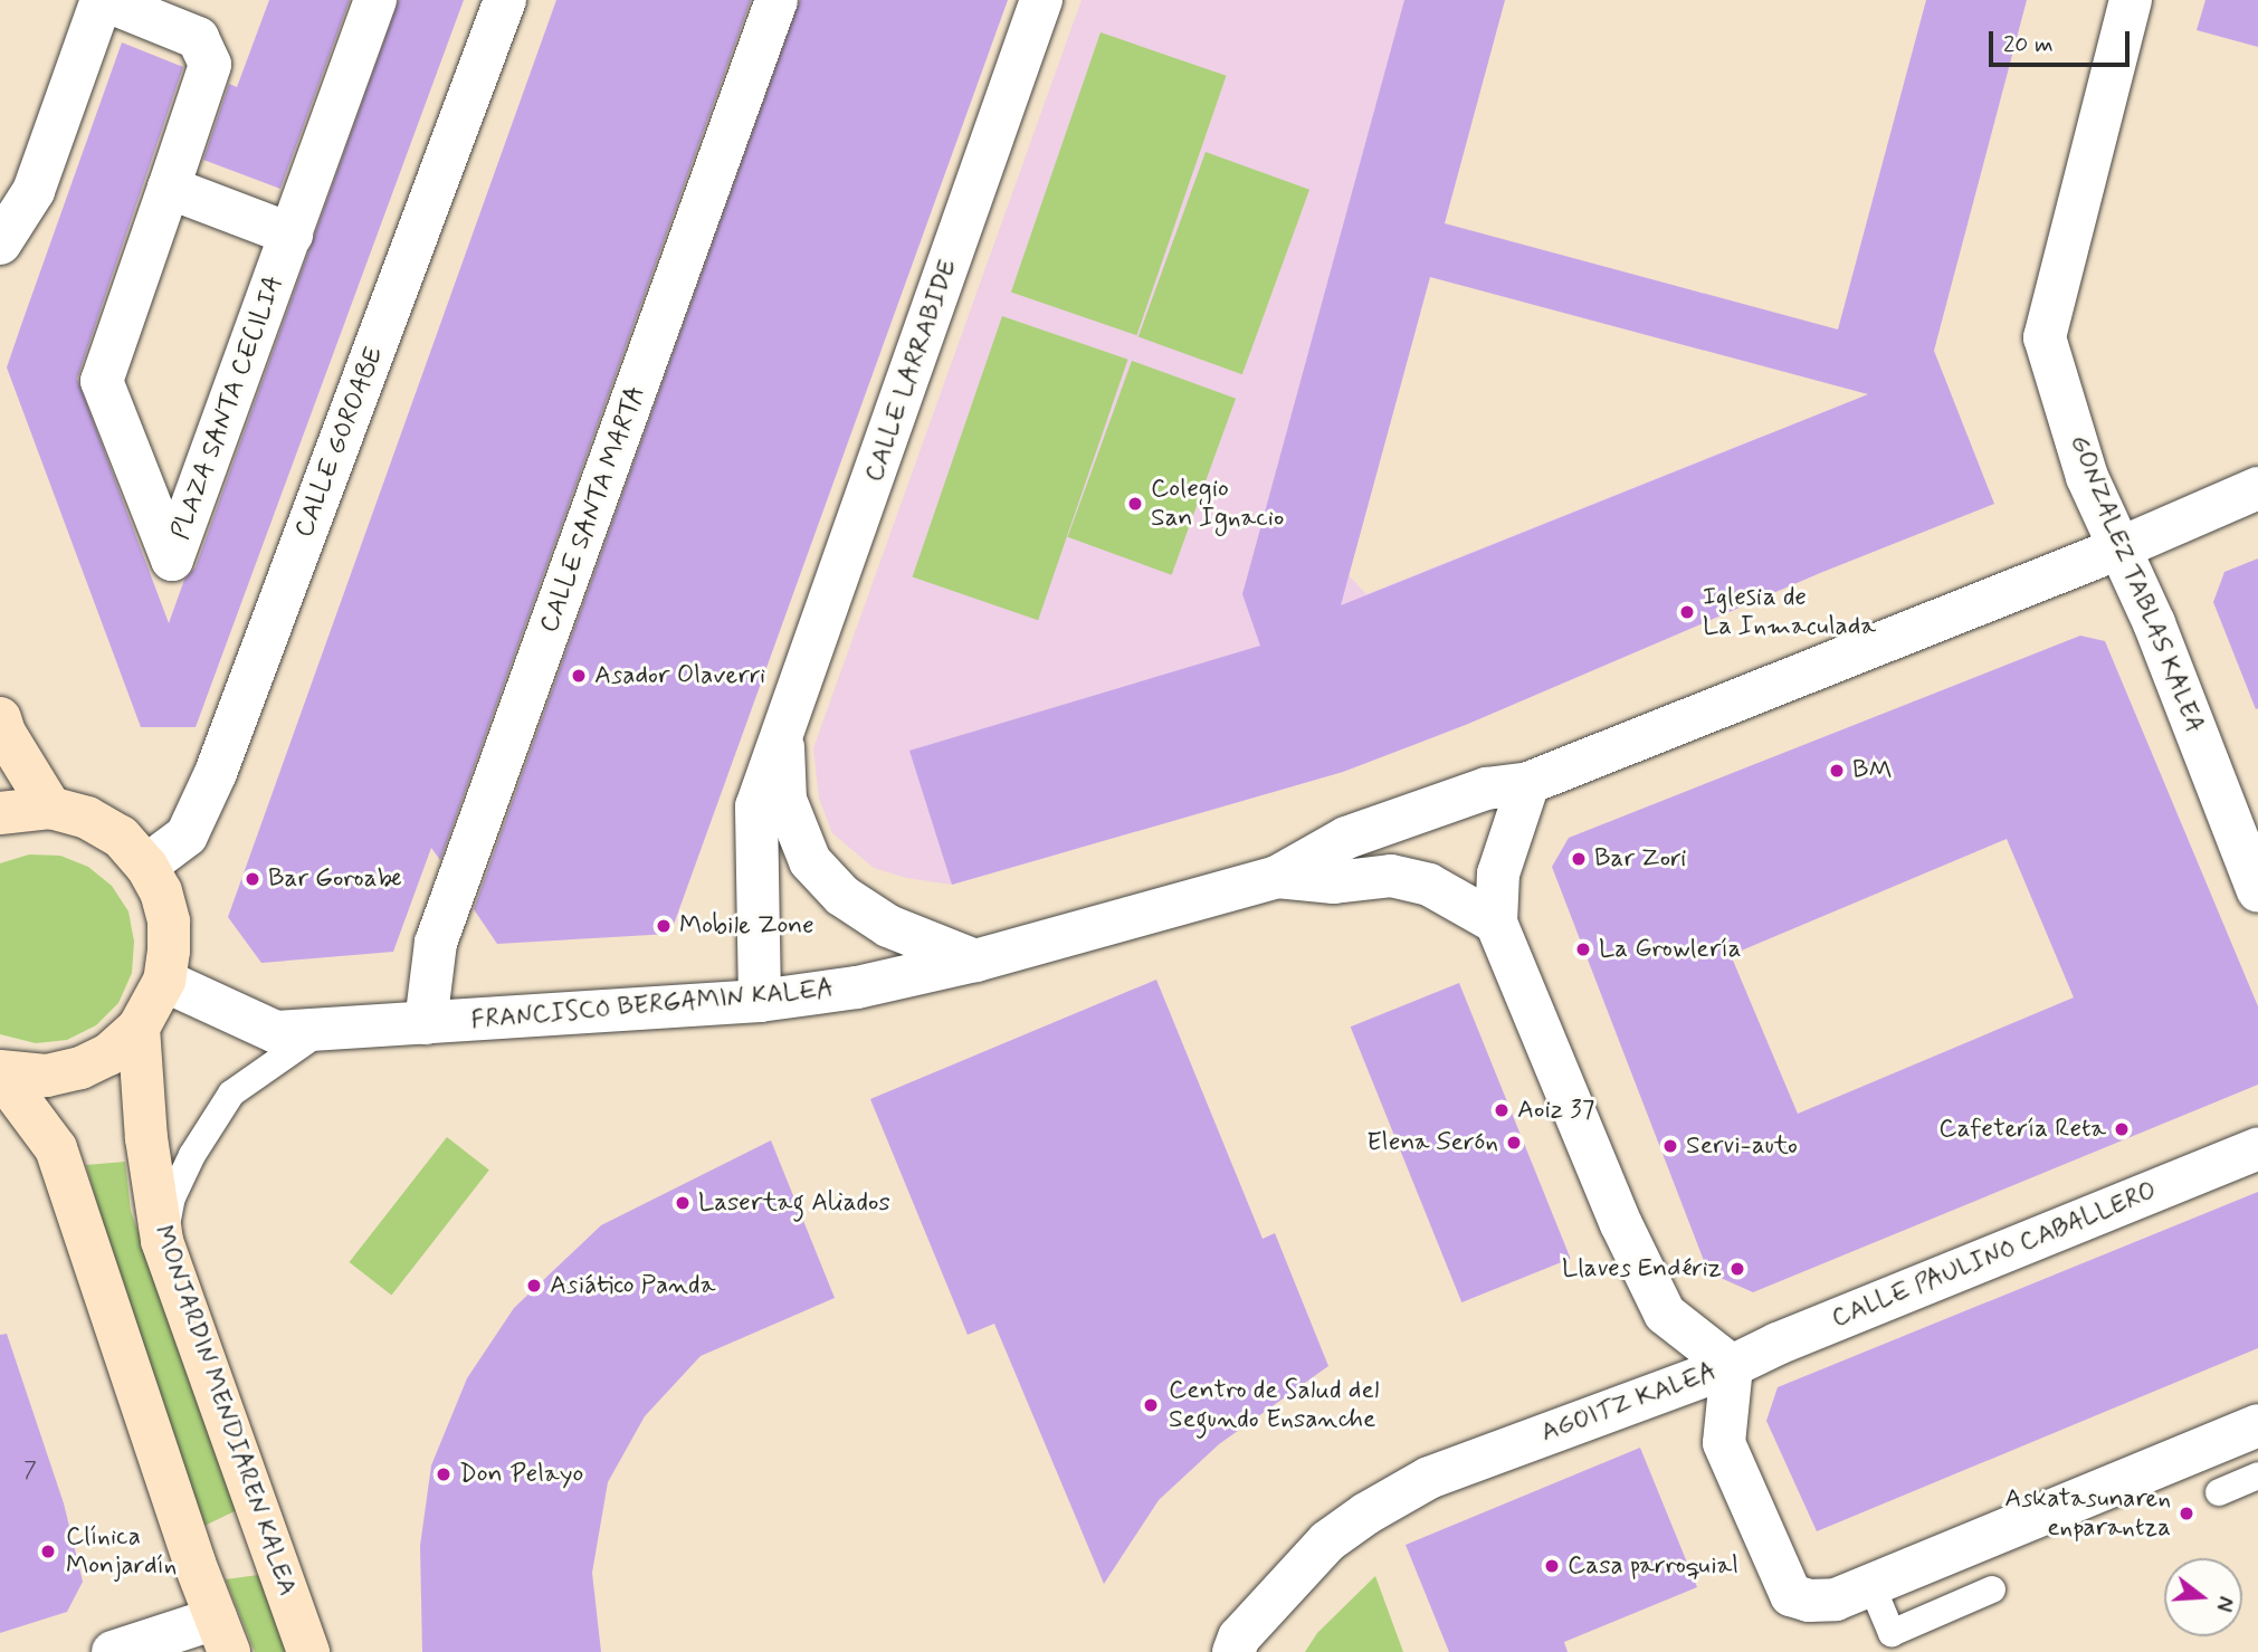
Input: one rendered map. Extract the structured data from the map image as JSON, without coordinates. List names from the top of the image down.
{
  "streets": {
    "main road": ["MONJARDIN MENDIAREN KALEA"],
    "street": [
      "CALLE LARRABIDE",
      "PLAZA SANTA CECILIA",
      "CALLE GOROABE",
      "CALLE SANTA MARTA",
      "GONZALEZ TABLAS KALEA",
      "FRANCISCO BERGAMIN KALEA",
      "CALLE PAULINO CABALLERO",
      "AGOITZ KALEA"
    ]
  },
  "crossings": [
    ["CALLE LARRABIDE", "FRANCISCO BERGAMIN KALEA"],
    ["CALLE SANTA MARTA", "FRANCISCO BERGAMIN KALEA"],
    ["GONZALEZ TABLAS KALEA", "FRANCISCO BERGAMIN KALEA"],
    ["FRANCISCO BERGAMIN KALEA", "AGOITZ KALEA"],
    ["CALLE PAULINO CABALLERO", "AGOITZ KALEA"]
  ],
  "places": [
    "Colegio San Ignacio",
    "Iglesia de La Inmaculada",
    "Asador Olaverri",
    "BM",
    "Bar Zori",
    "Bar Goroabe",
    "Mobile Zone",
    "La Growlería",
    "Aoiz 37",
    "Cafetería Reta",
    "Elena Serón",
    "Servi-auto",
    "Lasertag Aliados",
    "Llaves Endériz",
    "Asiático Panda",
    "Centro de Salud del Segundo Ensanche",
    "Don Pelayo",
    "Askatasunaren enparantza",
    "Clínica Monjardín",
    "Casa parroquial"
  ],
  "house_numbers": ["7"],
  "scale_bar": "20 m",
  "north": "right"
}
